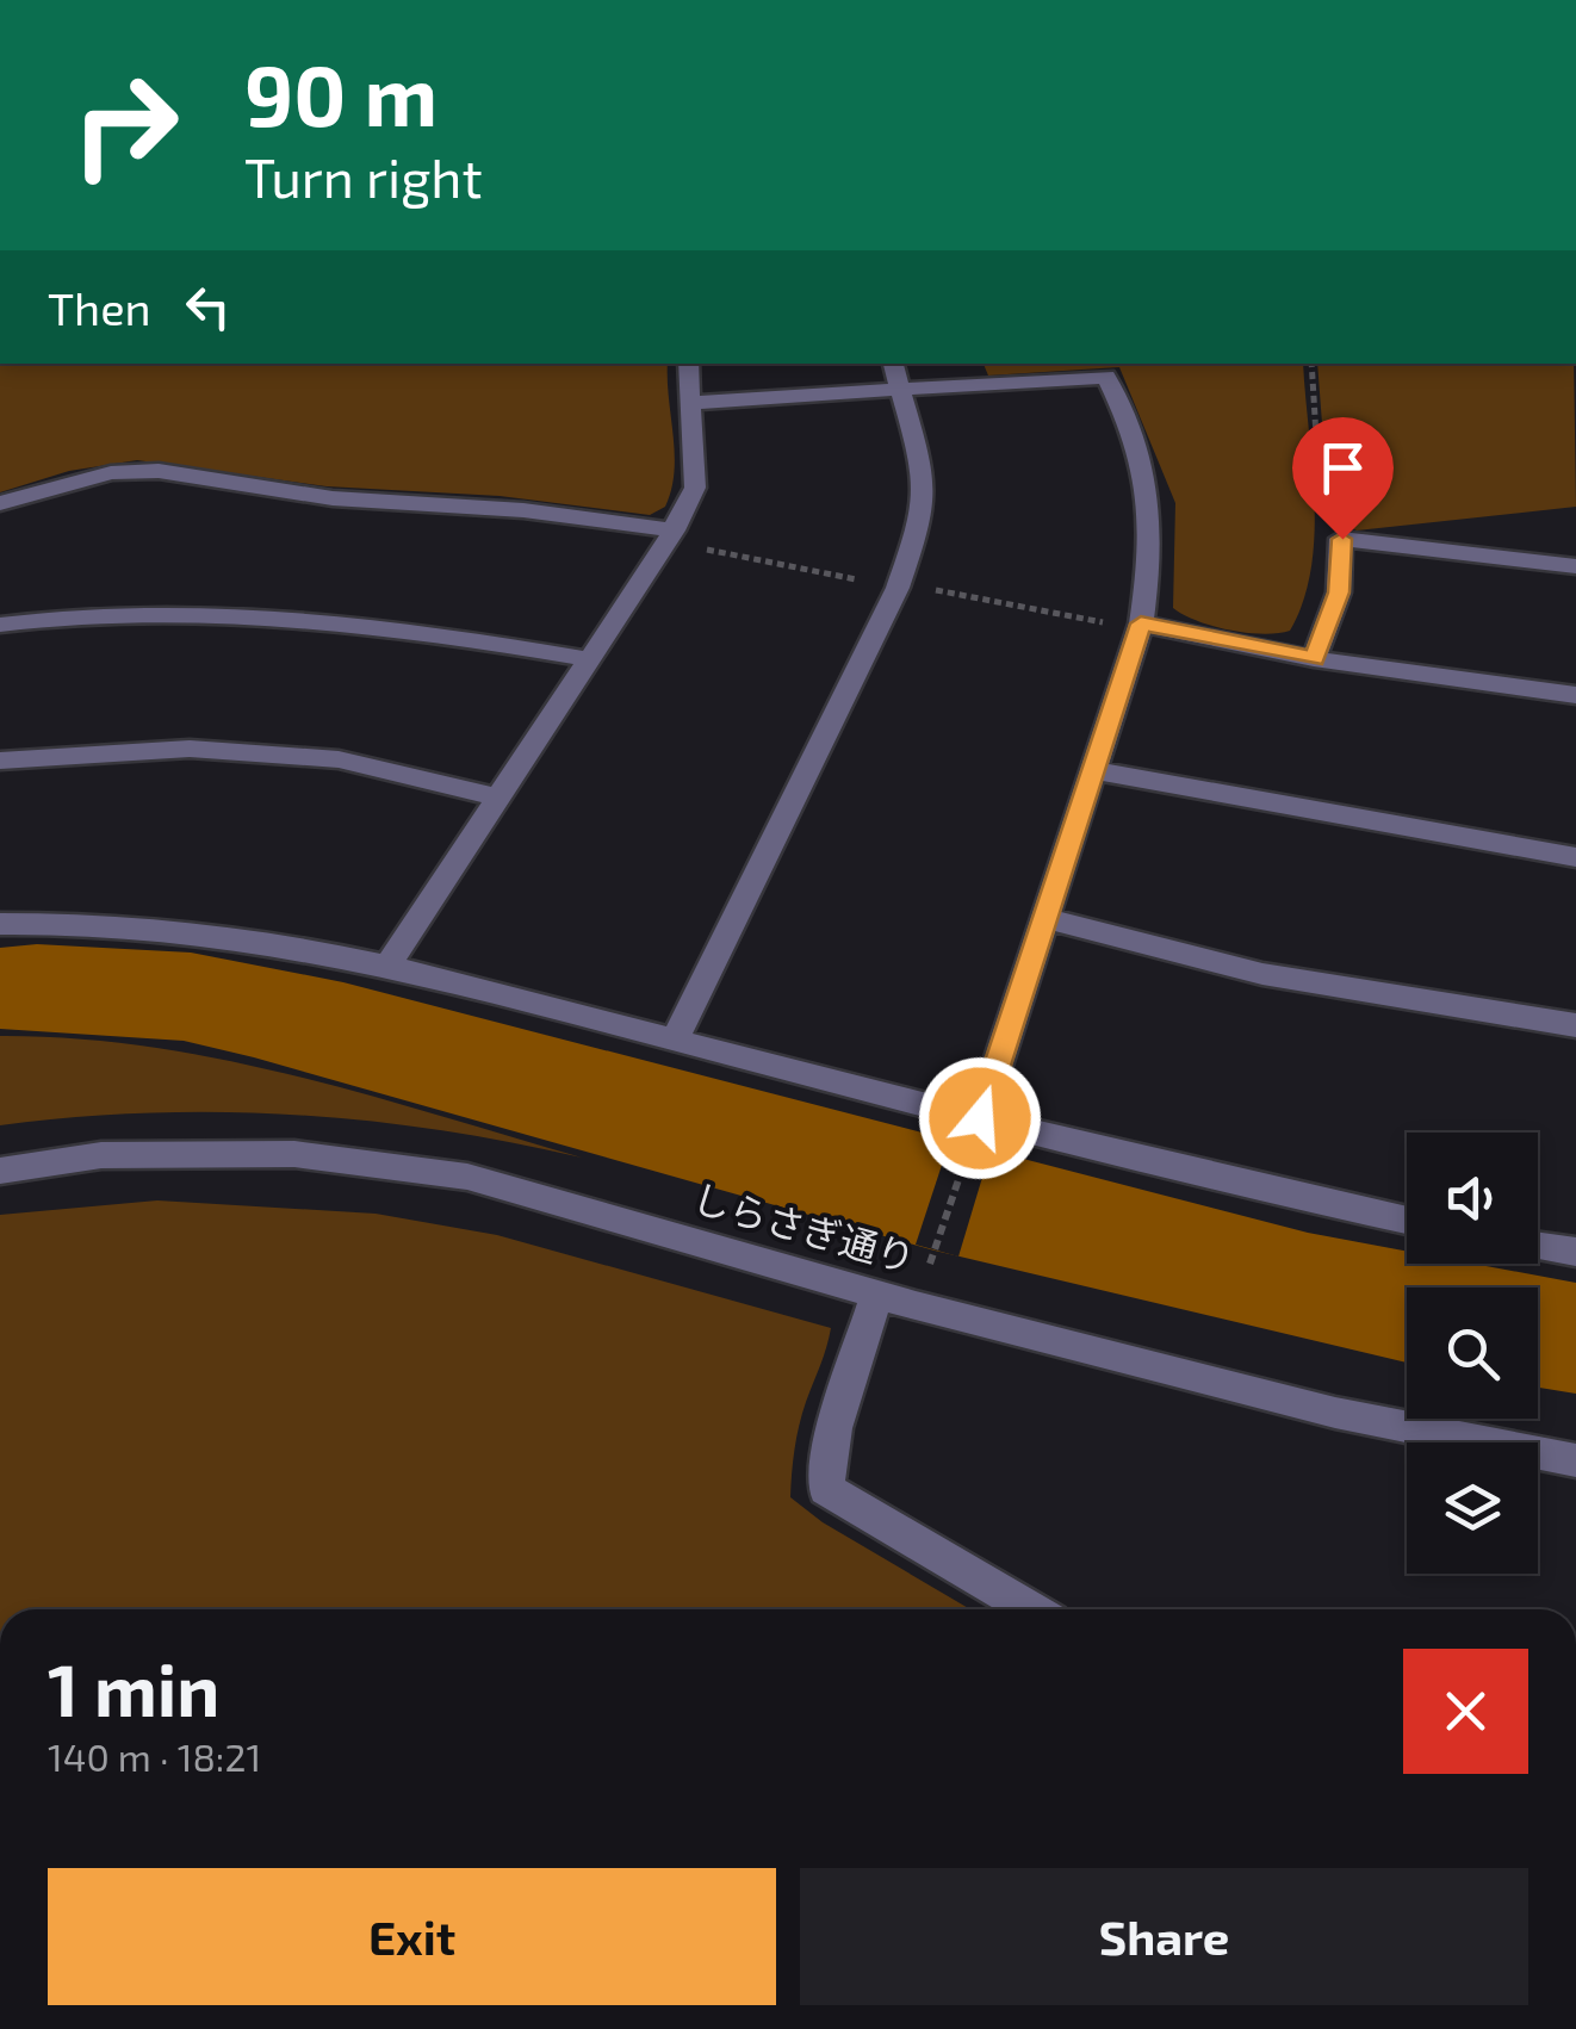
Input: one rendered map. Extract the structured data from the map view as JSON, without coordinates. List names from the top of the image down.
{
  "streets": {
    "street": ["しらさぎ通り"]
  },
  "page": {
    "turn": ["90 m", "Turn right"],
    "then": "Then",
    "heading": ["1 min", "140 m · 18:21"],
    "buttons": ["Exit", "Share"]
  }
}
